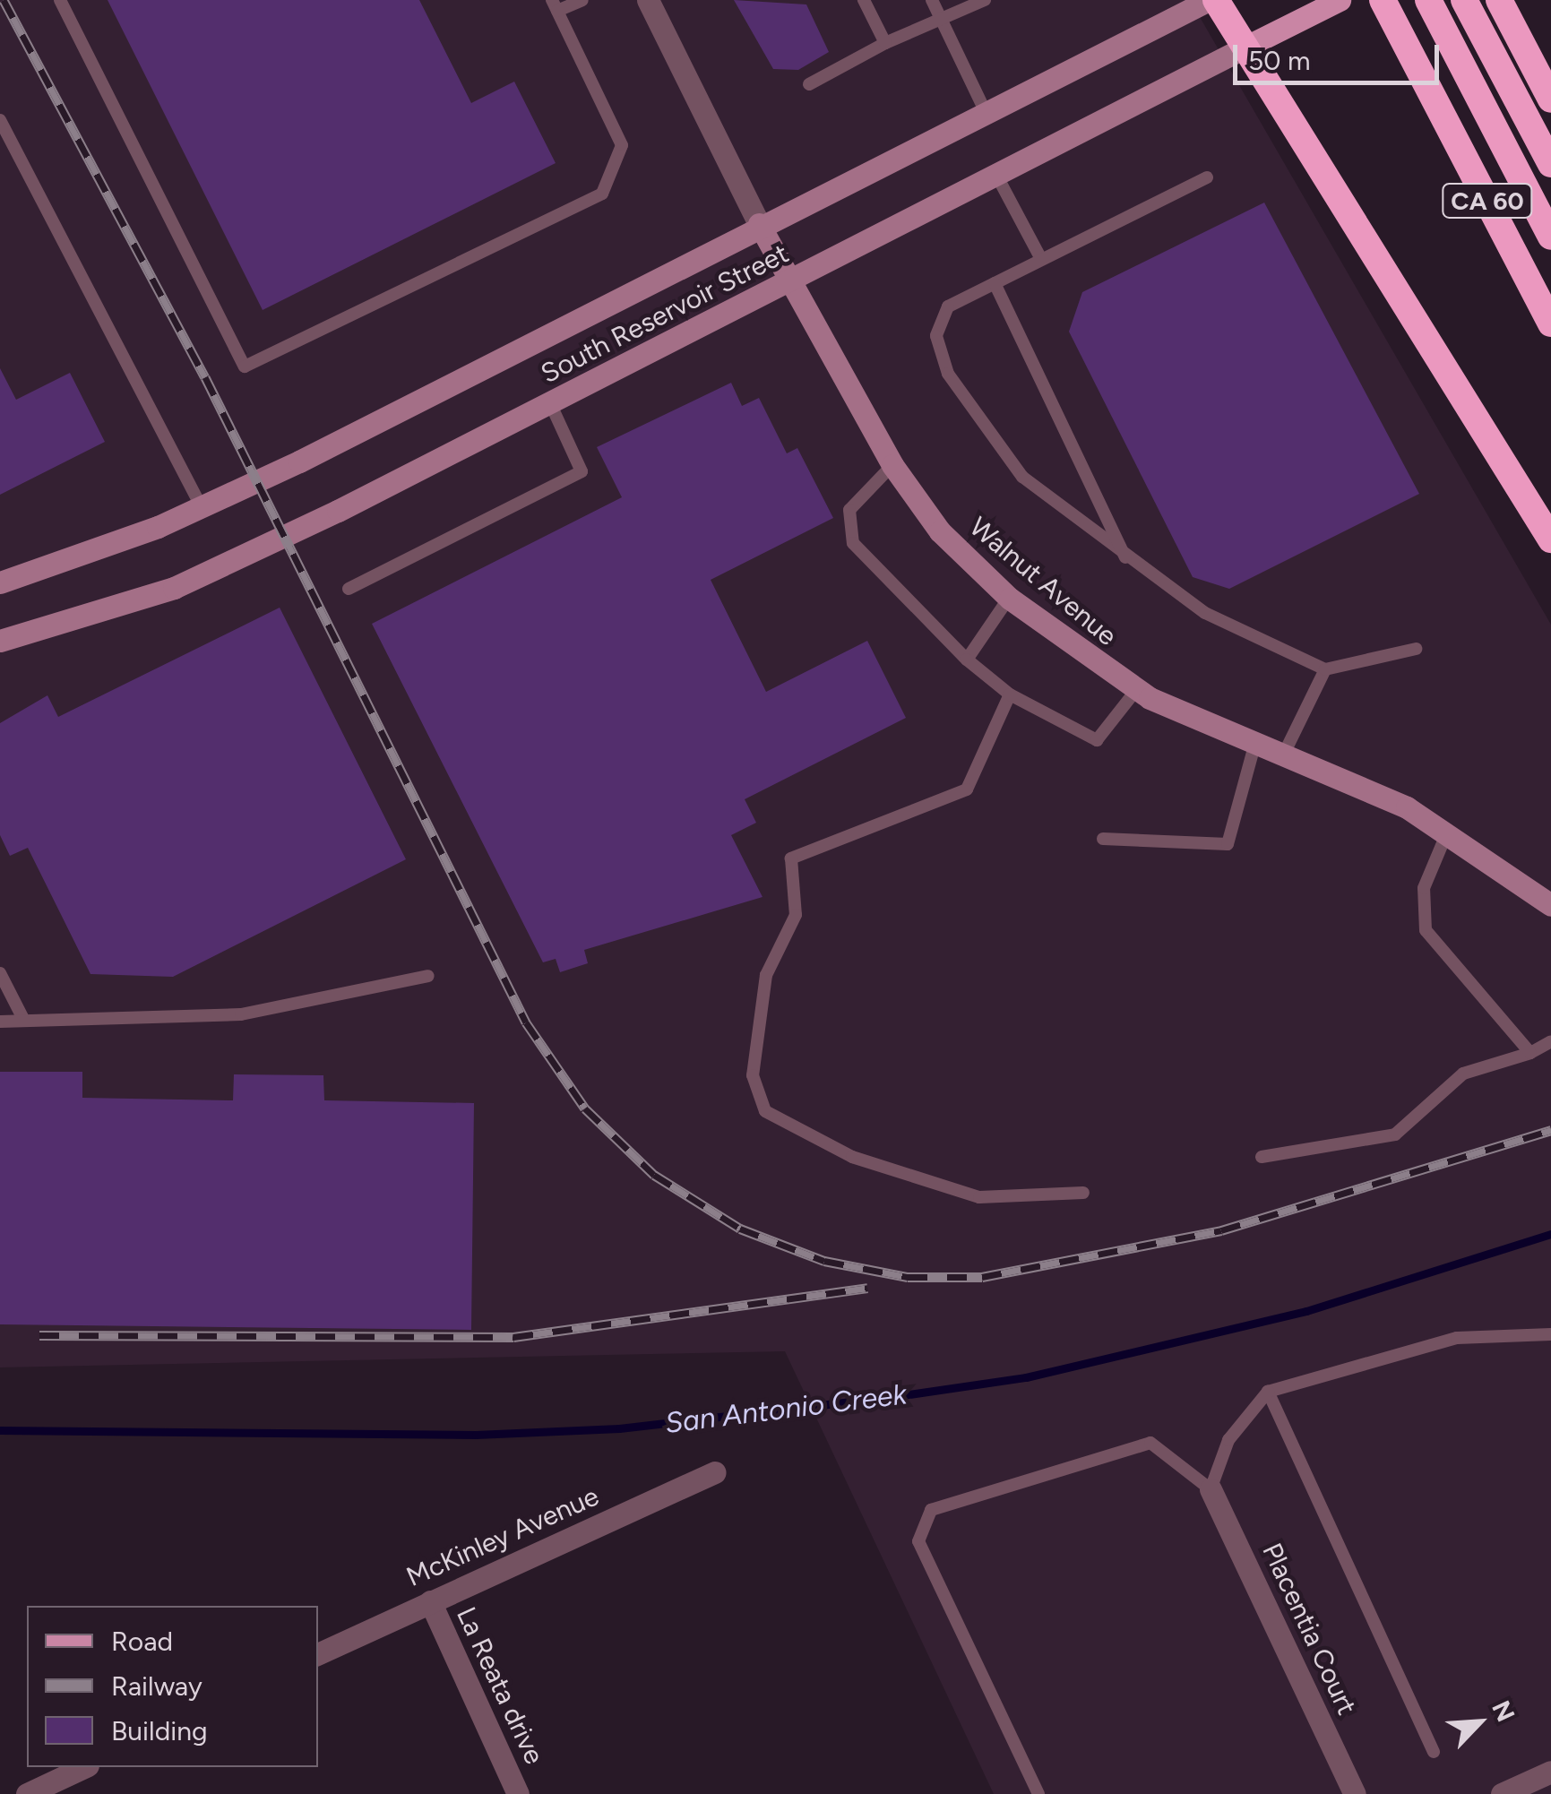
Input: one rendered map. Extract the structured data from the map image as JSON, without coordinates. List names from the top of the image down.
{
  "streets": {
    "highway": ["CA 60"],
    "main road": ["South Reservoir Street", "Walnut Avenue"],
    "street": ["McKinley Avenue", "Placentia Court", "La Reata drive"]
  },
  "crossings": [
    ["South Reservoir Street", "Walnut Avenue"],
    ["McKinley Avenue", "La Reata drive"]
  ],
  "water": ["San Antonio Creek"],
  "legend": ["Road", "Railway", "Building"],
  "scale_bar": "50 m",
  "north": "top right"
}
